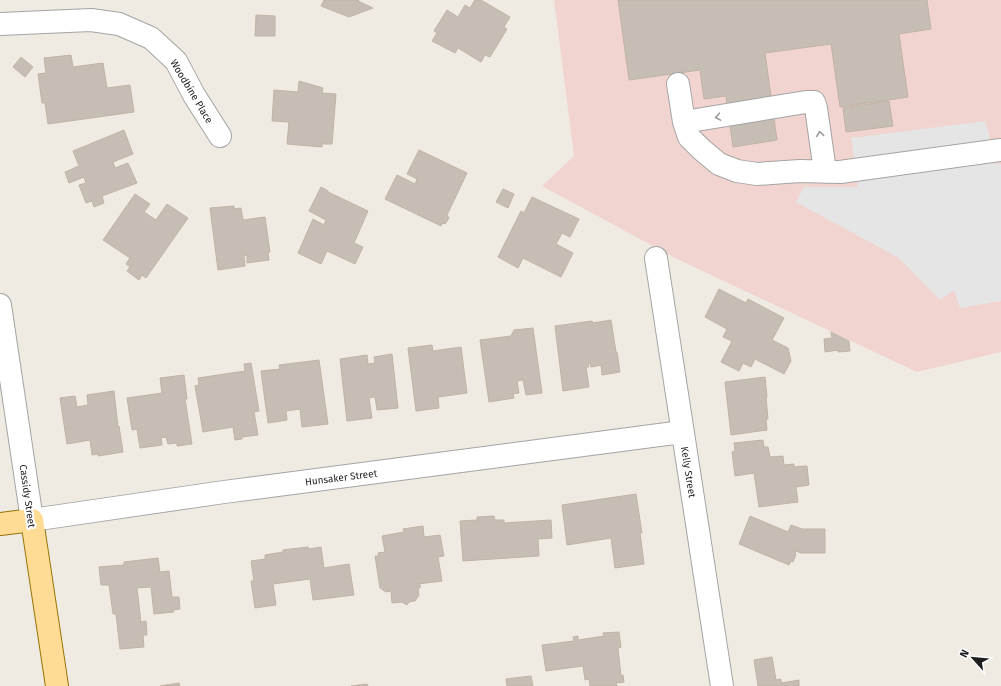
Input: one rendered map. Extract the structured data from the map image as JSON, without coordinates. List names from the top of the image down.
{
  "streets": {
    "main road": ["Hunsaker Street", "Cassidy Street"],
    "street": ["Woodbine Place", "Kelly Street"]
  },
  "crossings": [
    ["Kelly Street", "Hunsaker Street"],
    ["Hunsaker Street", "Cassidy Street"]
  ],
  "north": "top left"
}
